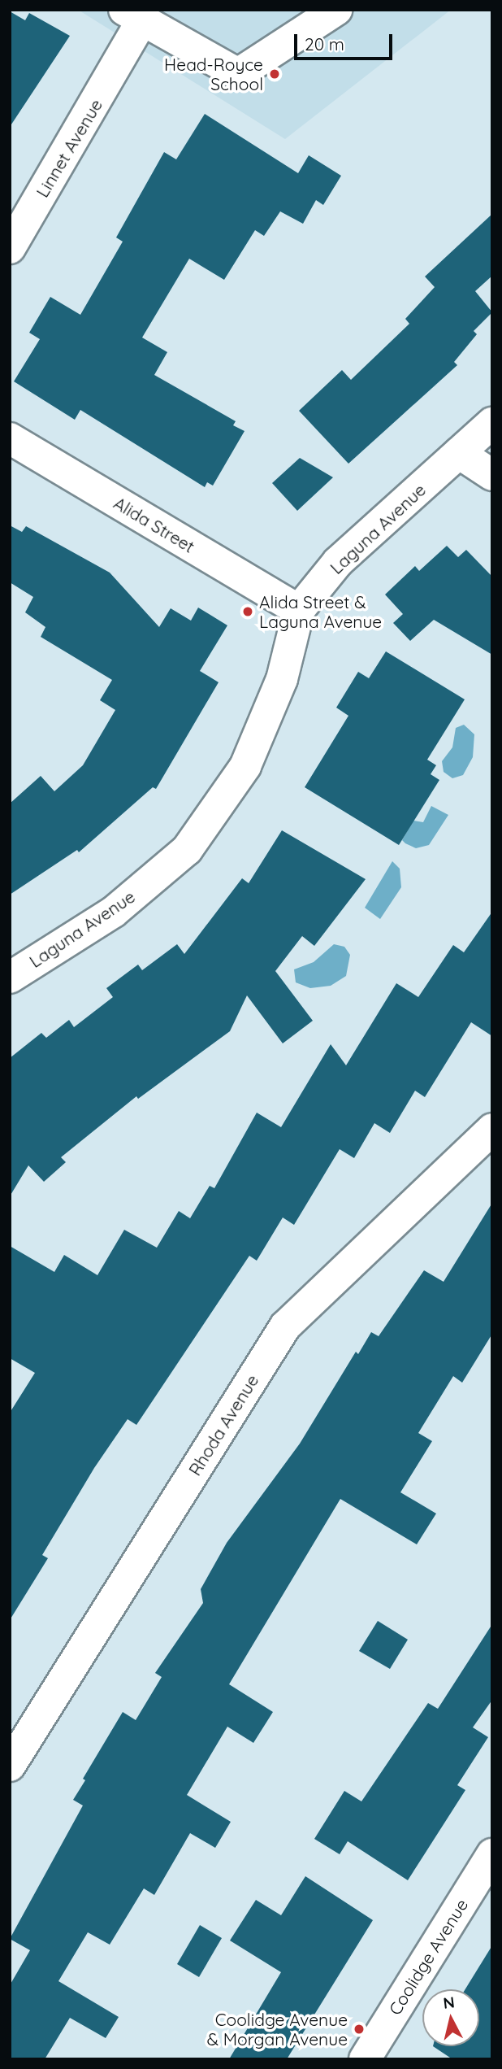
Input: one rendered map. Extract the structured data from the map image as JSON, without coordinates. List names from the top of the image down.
{
  "streets": {
    "street": [
      "Linnet Avenue",
      "Alida Street",
      "Laguna Avenue",
      "Rhoda Avenue",
      "Coolidge Avenue"
    ]
  },
  "crossings": [
    ["Alida Street", "Laguna Avenue"]
  ],
  "places": ["Head-Royce School", "Alida Street & Laguna Avenue", "Coolidge Avenue & Morgan Avenue"],
  "scale_bar": "20 m",
  "north": "top"
}
